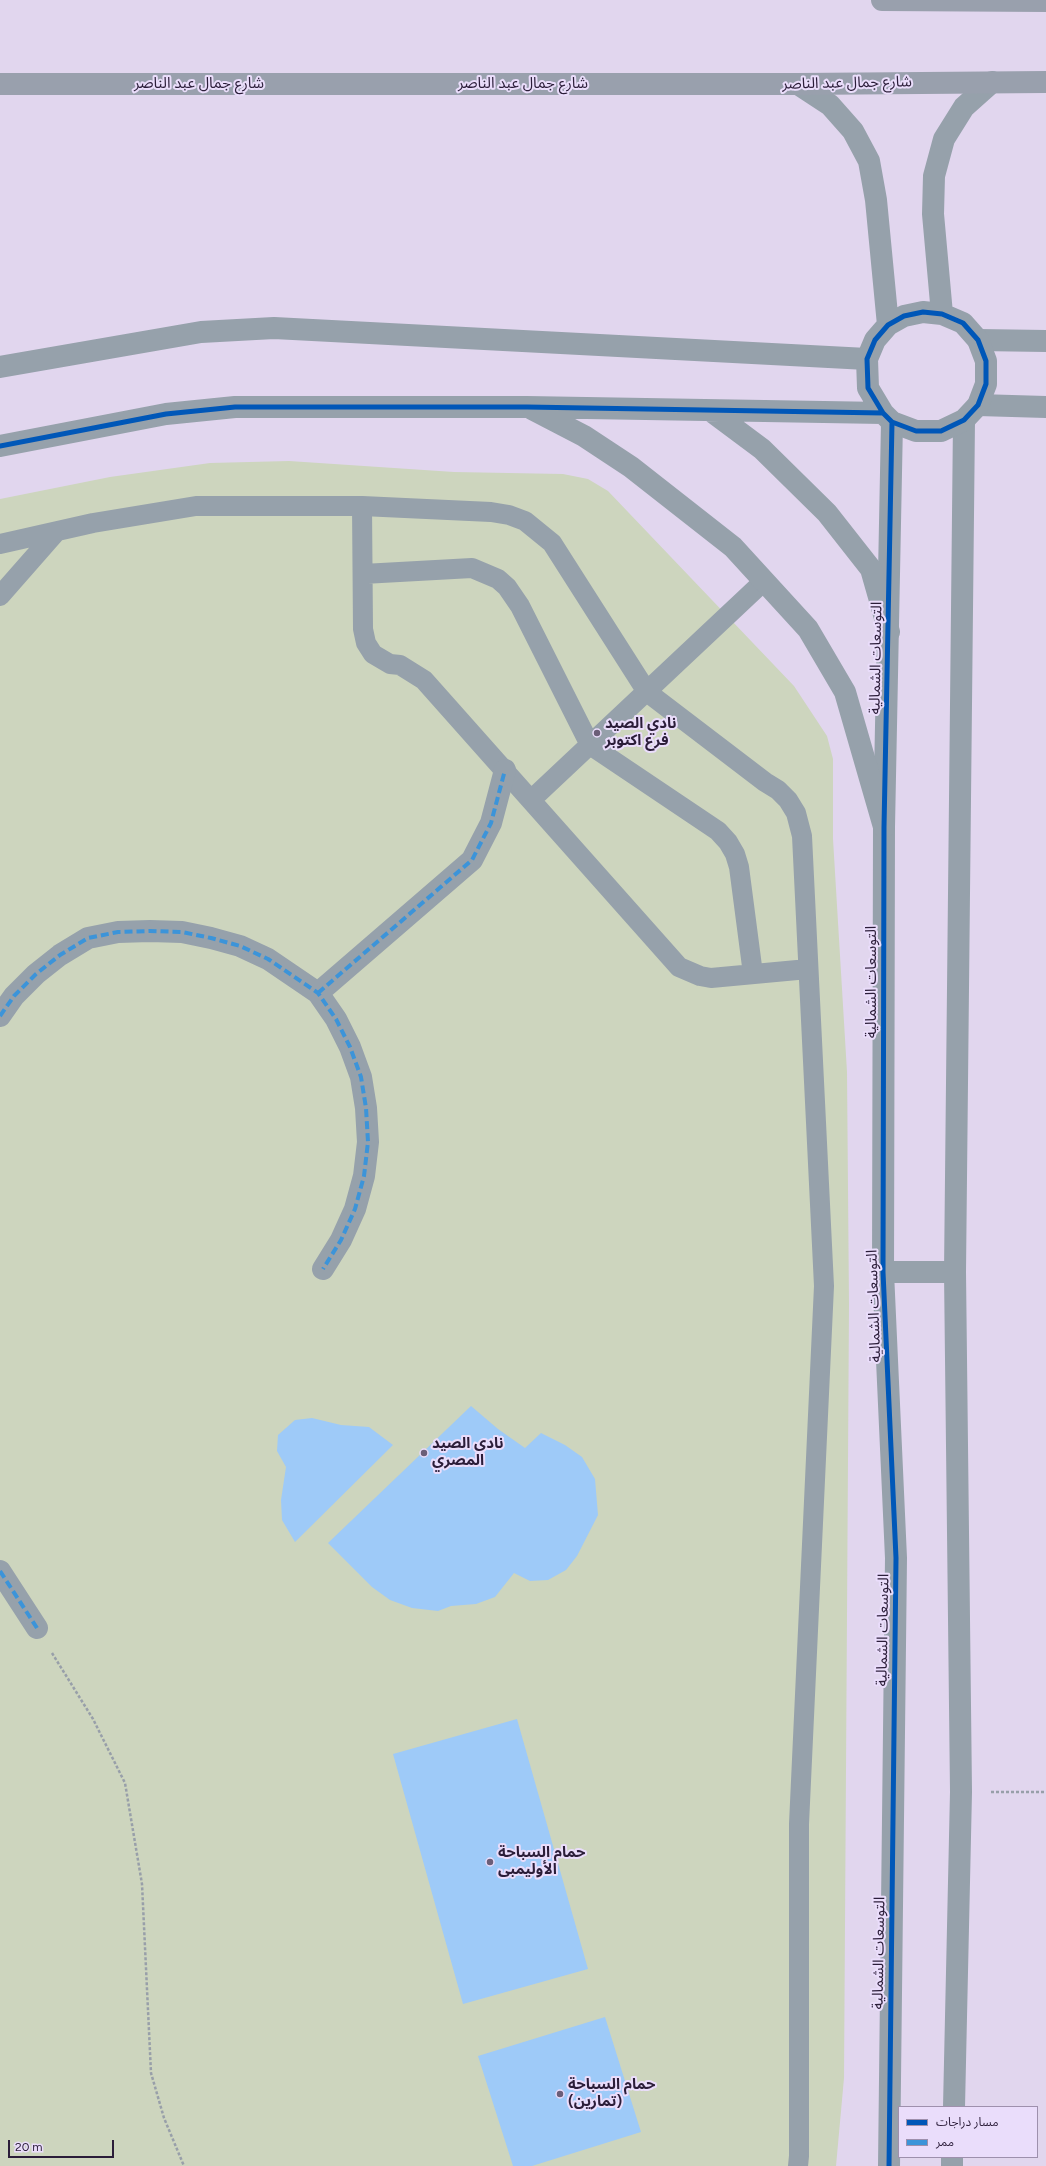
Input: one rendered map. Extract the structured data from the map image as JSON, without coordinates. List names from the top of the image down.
{
  "streets": {
    "main road": ["شارع جمال عبد الناصر"],
    "street": ["التوسعات الشمالية"]
  },
  "places": [
    "نادي الصيد فرع اكتوبر",
    "نادى الصيد المصري",
    "حمام السباحة الأوليمبى",
    "حمام السباحة (تمارين)"
  ],
  "legend": ["مسار دراجات", "ممر"],
  "scale_bar": "20 m"
}
